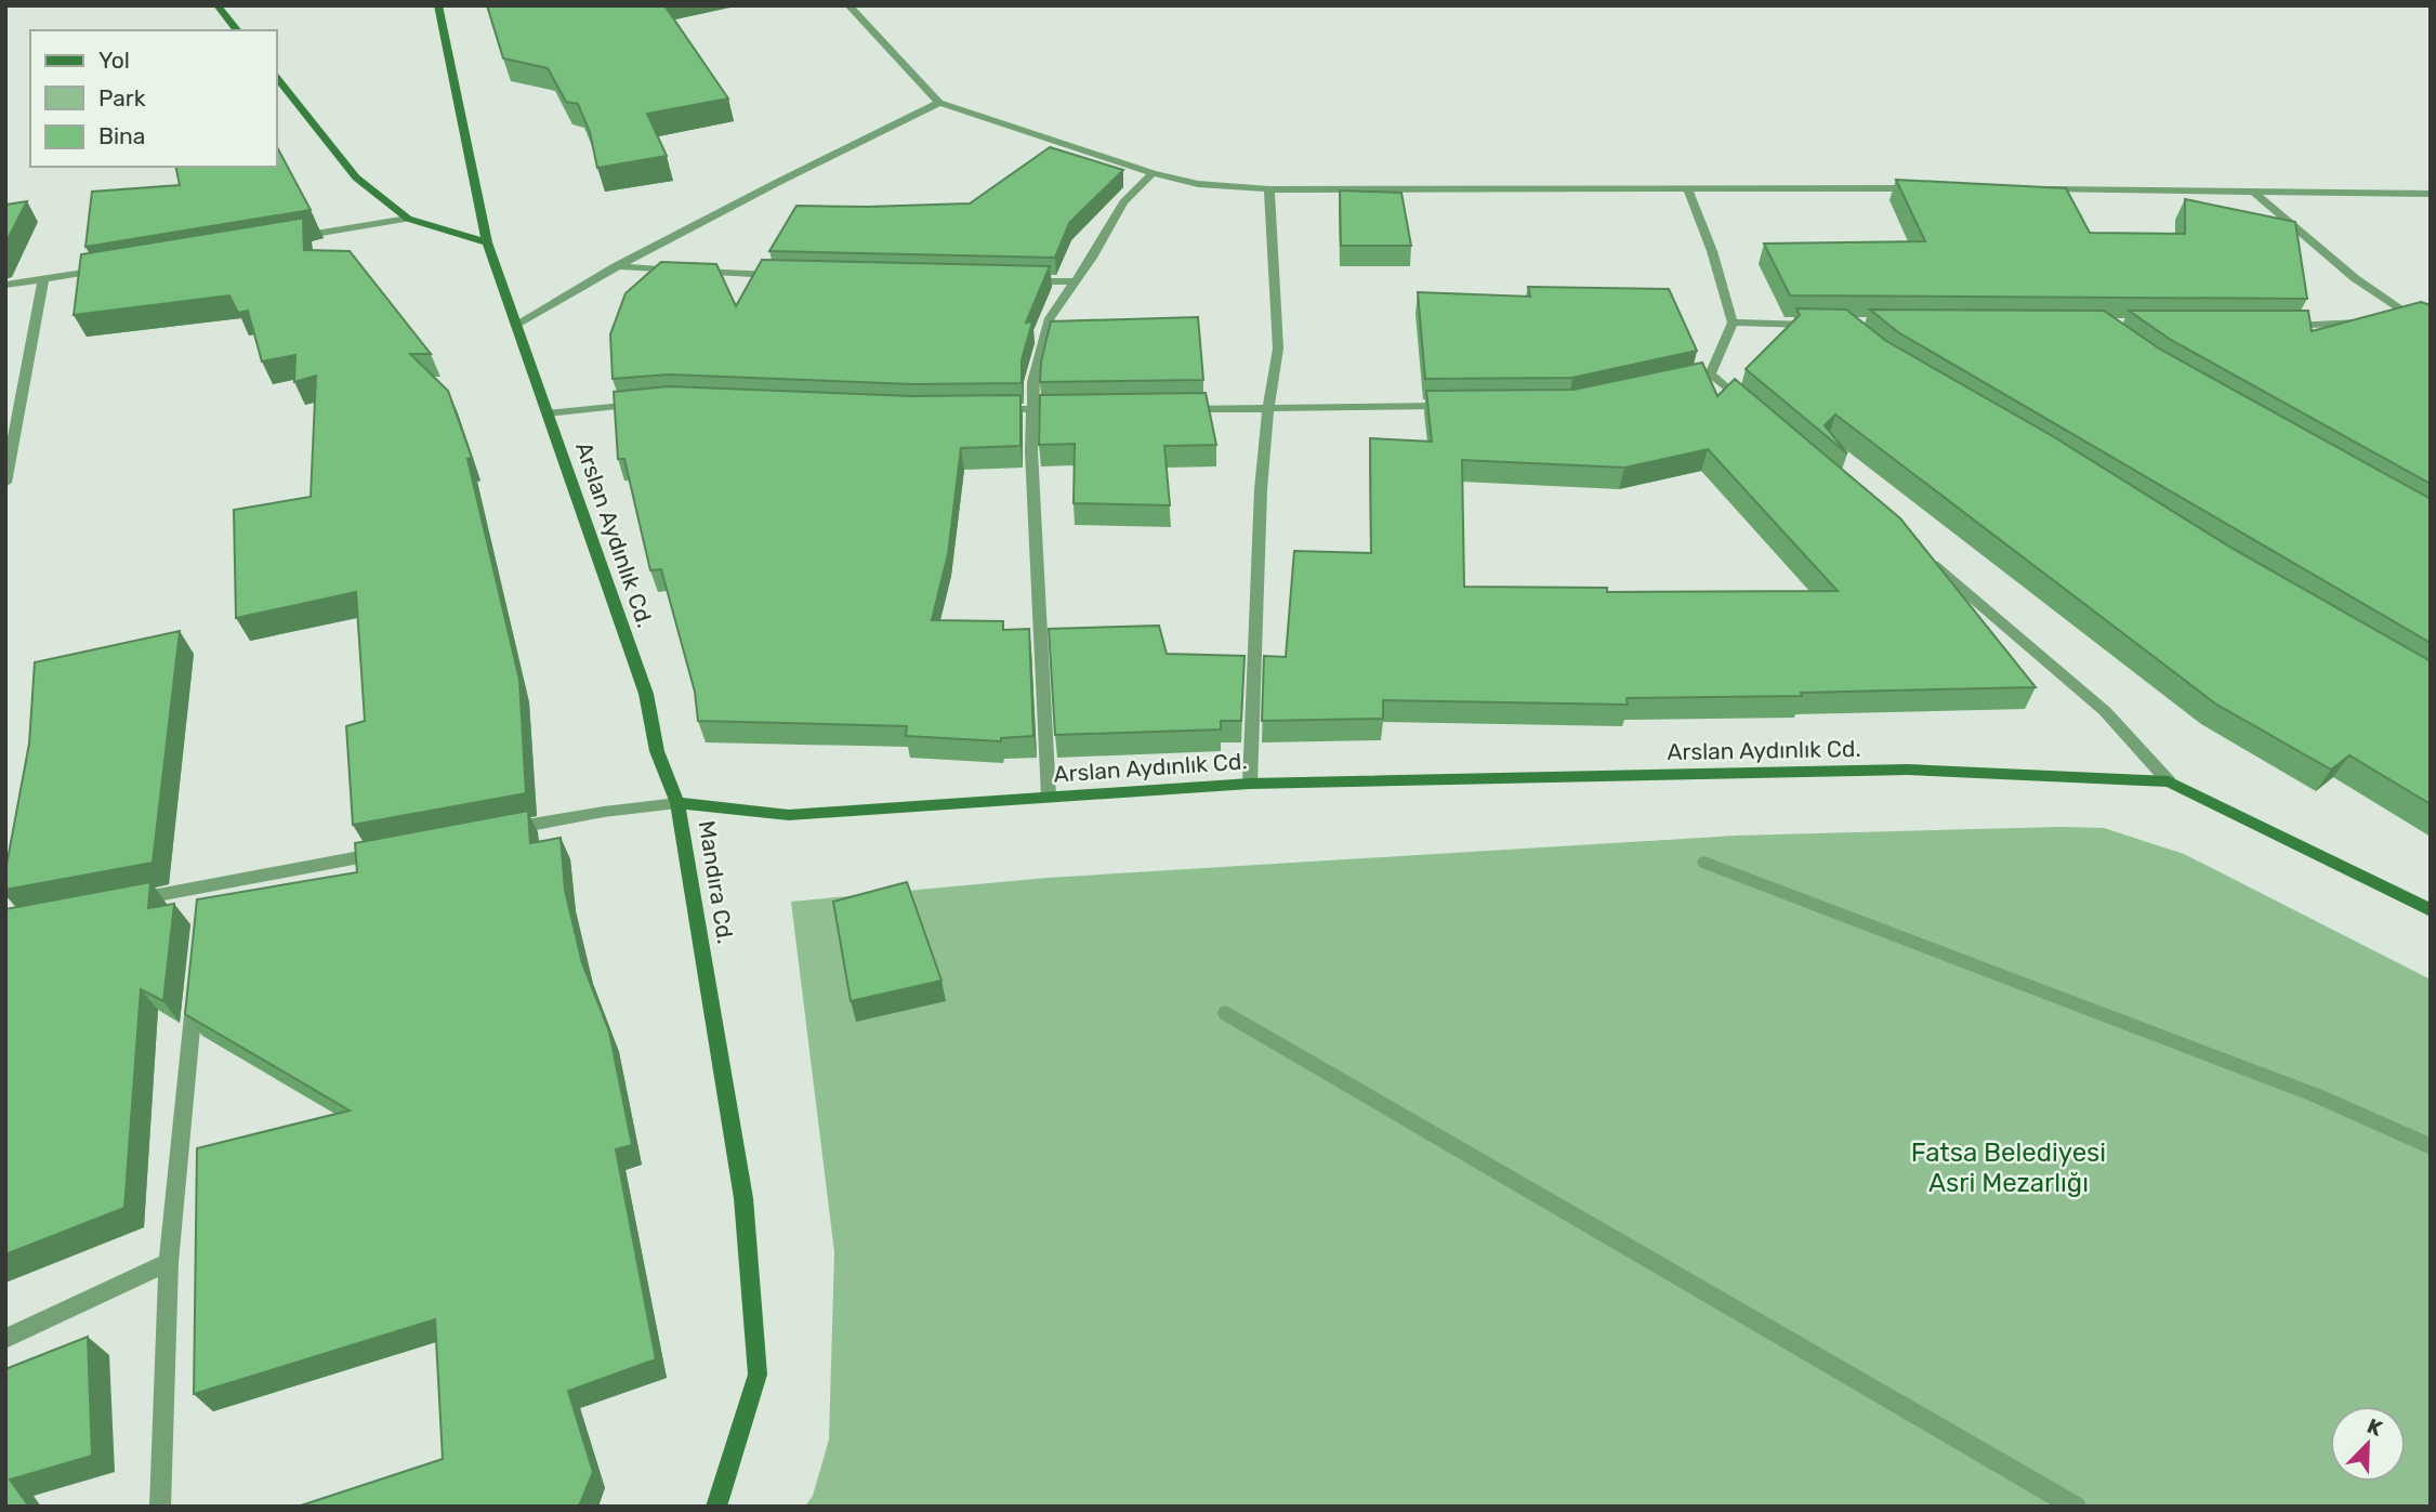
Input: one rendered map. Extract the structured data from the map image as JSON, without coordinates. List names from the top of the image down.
{
  "streets": {
    "street": ["Arslan Aydınlık Cd.", "Mandıra Cd."]
  },
  "crossings": [
    ["Arslan Aydınlık Cd.", "Mandıra Cd."]
  ],
  "parks": ["Fatsa Belediyesi Asri Mezarlığı"],
  "legend": ["Yol", "Park", "Bina"],
  "north": "top right"
}
